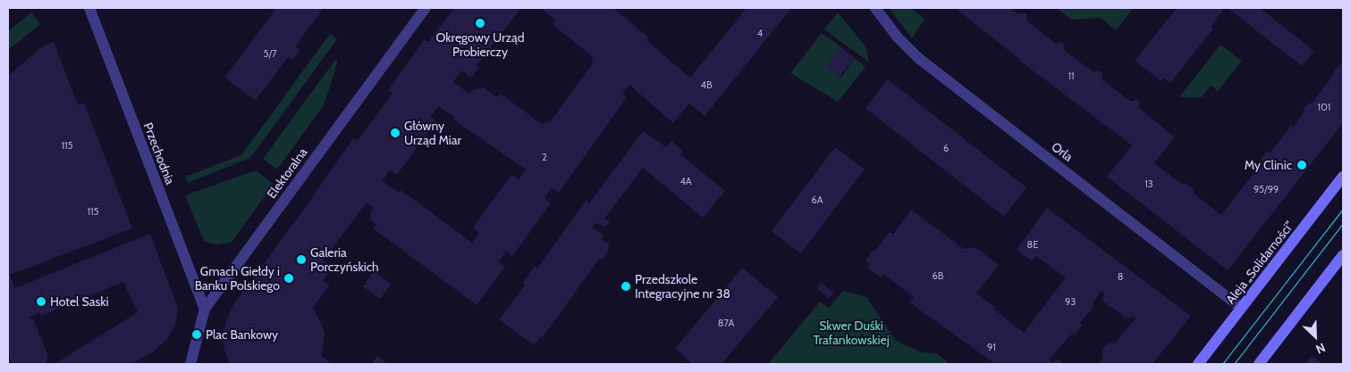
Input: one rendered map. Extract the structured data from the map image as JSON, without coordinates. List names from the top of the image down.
{
  "streets": {
    "main road": ["Aleja „Solidarności”"],
    "street": ["Orla", "Przechodnia", "Elektoralna"]
  },
  "crossings": [
    ["Orla", "Aleja „Solidarności”"],
    ["Przechodnia", "Elektoralna"]
  ],
  "parks": ["Skwer Duśki Trafankowskiej"],
  "places": [
    "Okręgowy Urząd Probierczy",
    "Główny Urząd Miar",
    "My Clinic",
    "Galeria Porczyńskich",
    "Gmach Giełdy i Banku Polskiego",
    "Przedszkole Integracyjne nr 38",
    "Hotel Saski",
    "Plac Bankowy"
  ],
  "house_numbers": [
    "4",
    "5/7",
    "11",
    "4B",
    "101",
    "115",
    "6",
    "2",
    "4A",
    "13",
    "95/99",
    "6A",
    "115",
    "8E",
    "6B",
    "8",
    "93",
    "87A",
    "91"
  ],
  "north": "bottom right"
}
